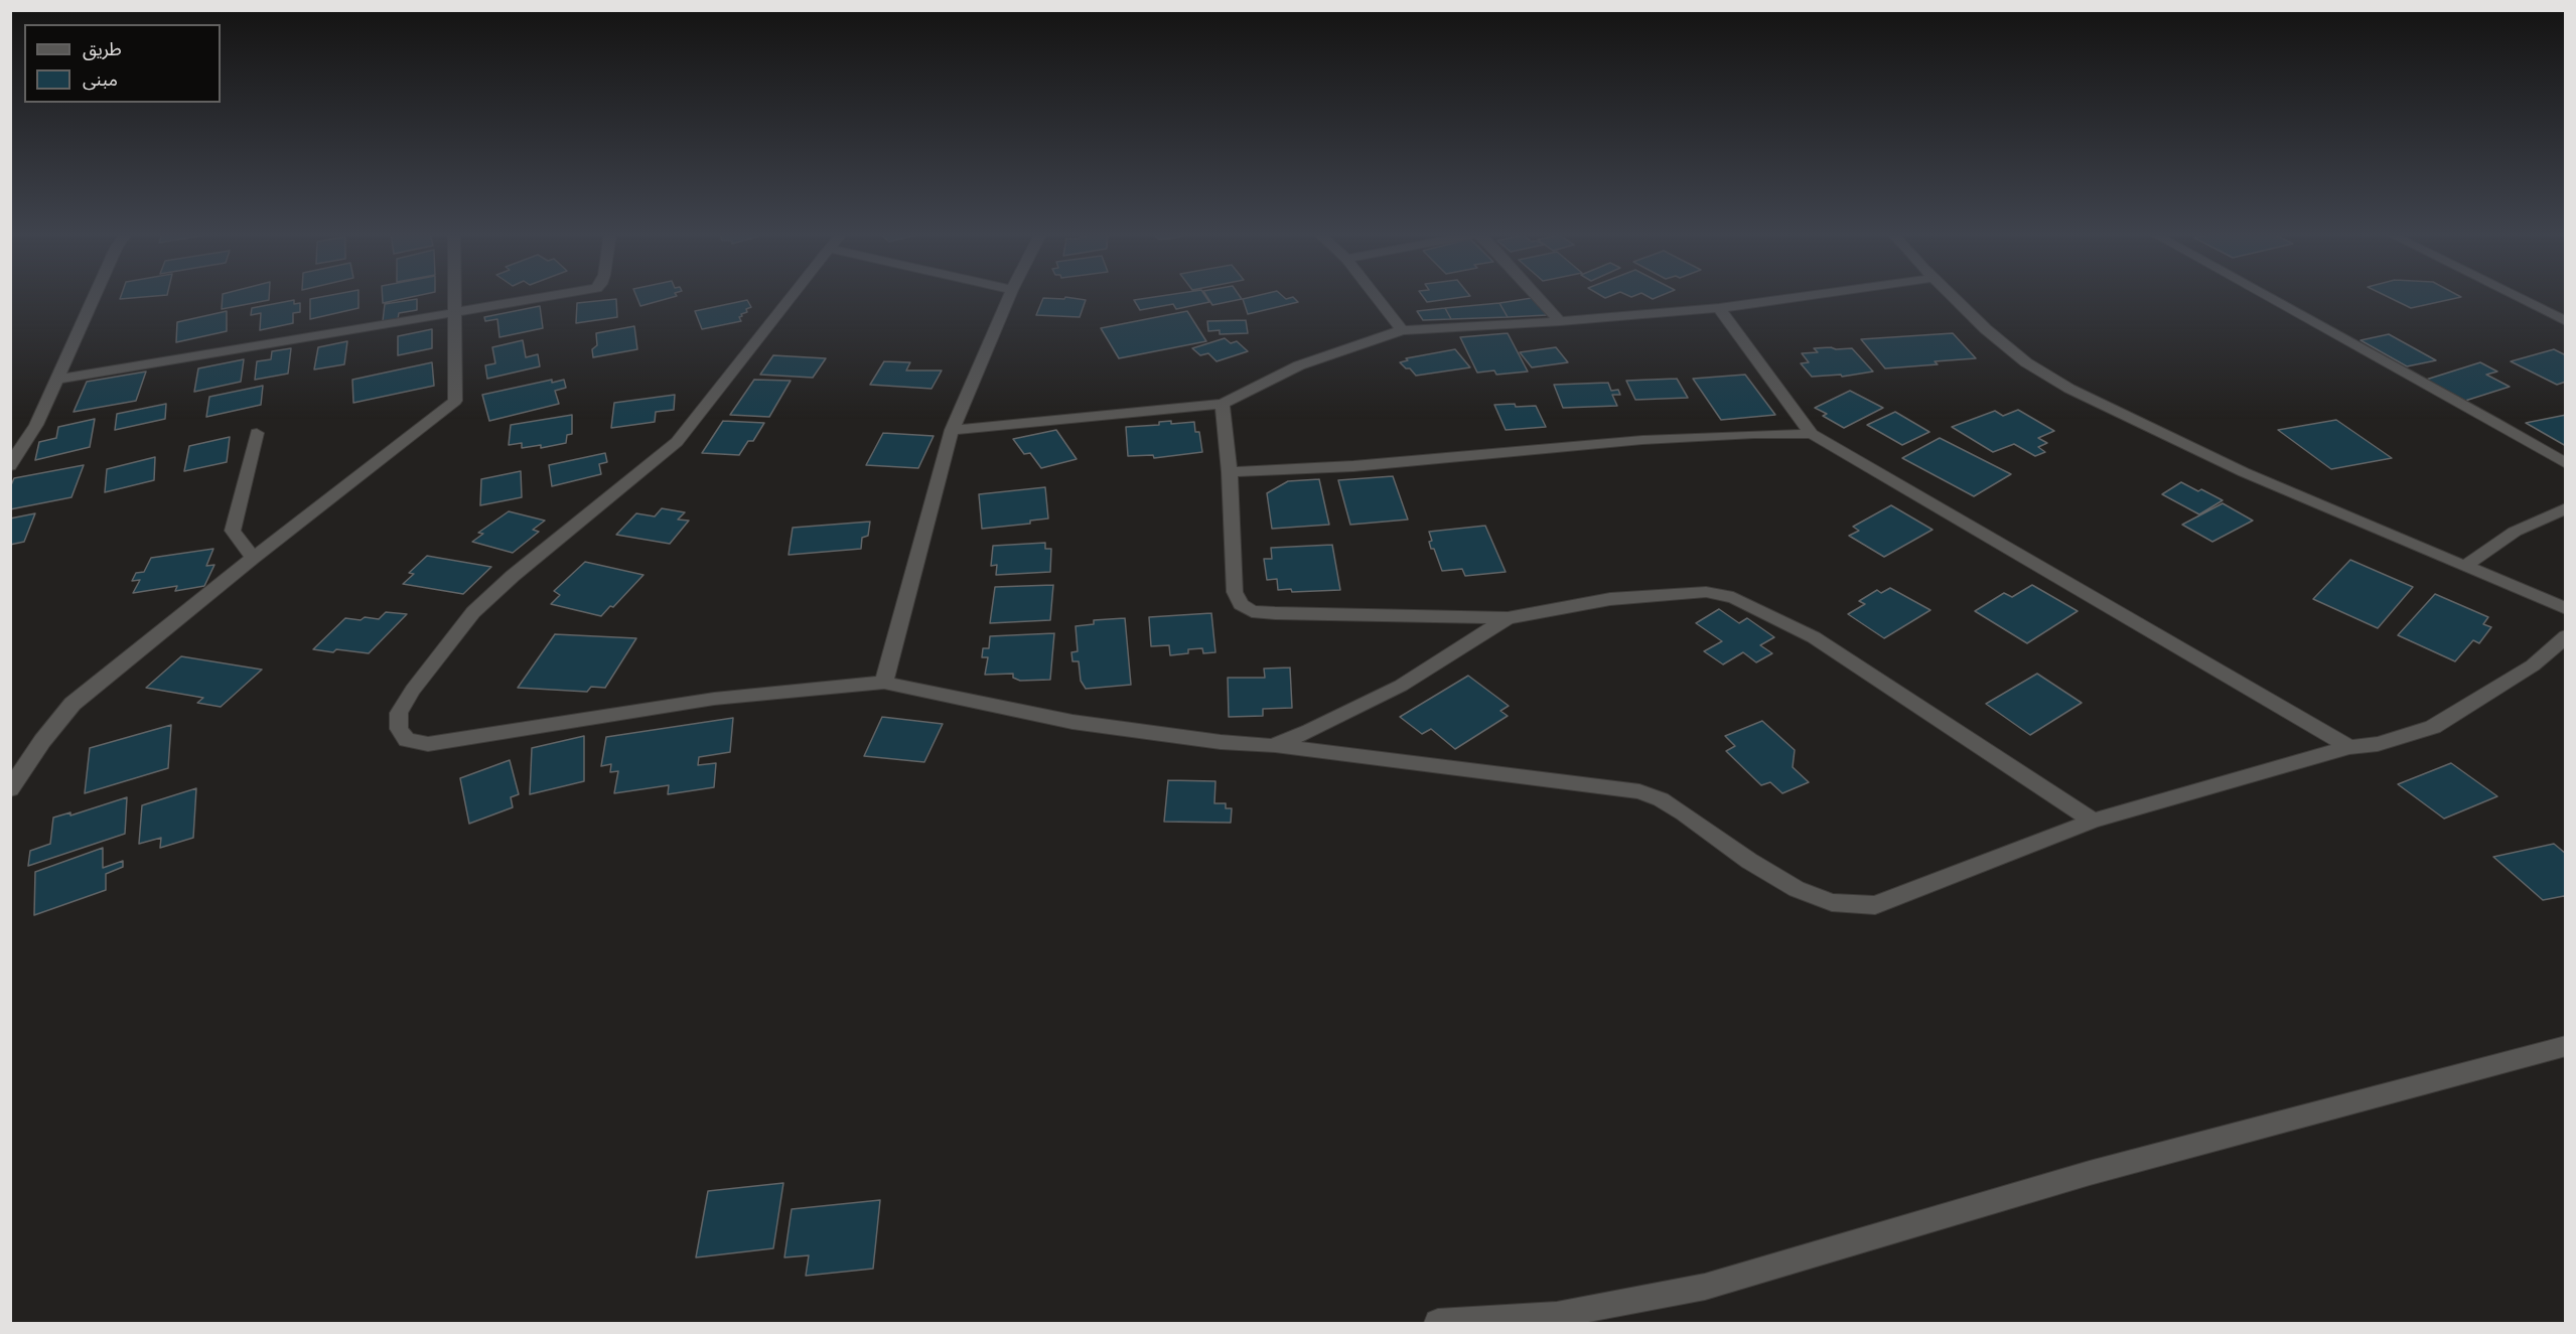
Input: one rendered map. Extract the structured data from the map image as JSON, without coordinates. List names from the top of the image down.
{
  "legend": ["طريق", "مبنى"]
}
